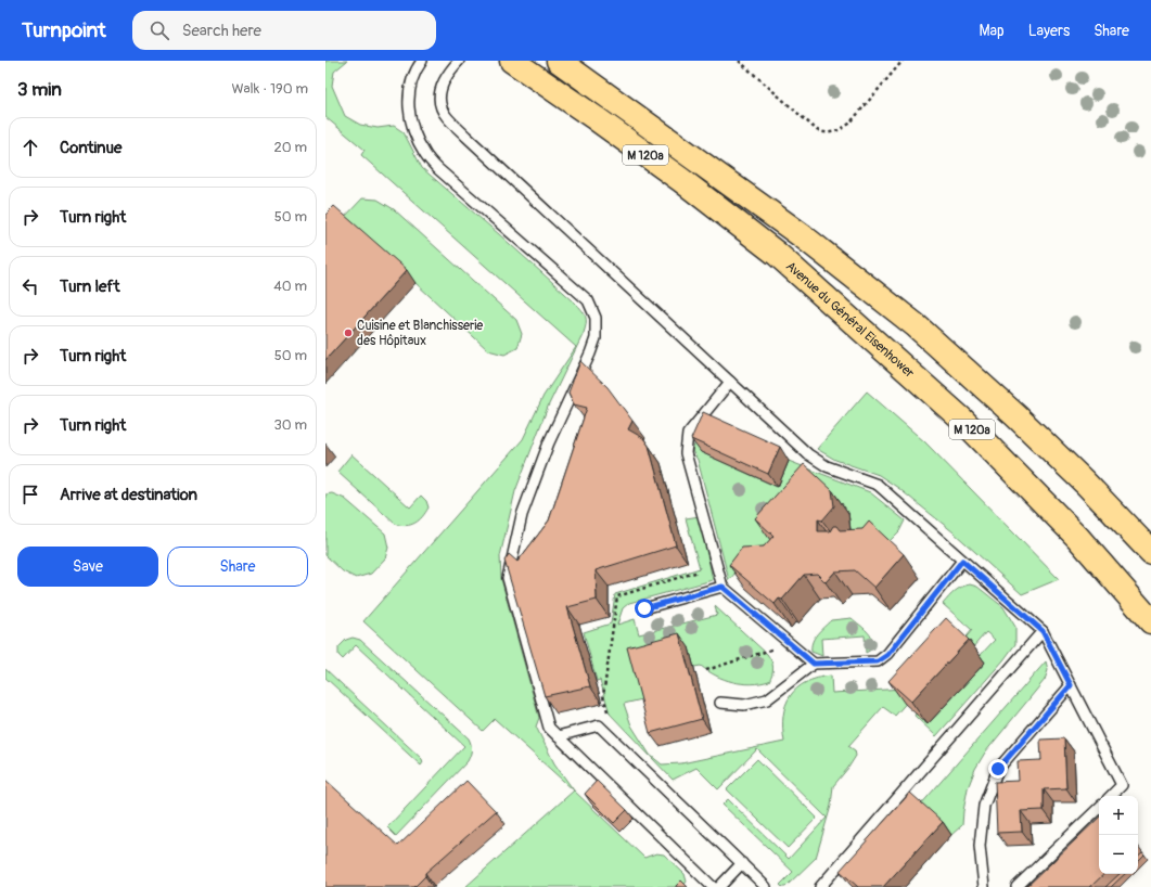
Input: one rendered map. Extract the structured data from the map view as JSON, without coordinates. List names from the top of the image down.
{
  "streets": {
    "main road": ["M 120a", "Avenue du Général Eisenhower"]
  },
  "places": ["Cuisine et Blanchisserie des Hôpitaux"],
  "page": {
    "header": "Turnpoint",
    "search": "Search here",
    "nav": ["Map", "Layers", "Share"],
    "heading": ["3 min", "Walk · 190 m"],
    "list": [
      ["Continue", "20 m"],
      ["Turn right", "50 m"],
      ["Turn left", "40 m"],
      ["Turn right", "50 m"],
      ["Turn right", "30 m"],
      "Arrive at destination"
    ],
    "buttons": ["Save", "Share"],
    "map_buttons": ["+", "−"]
  }
}
